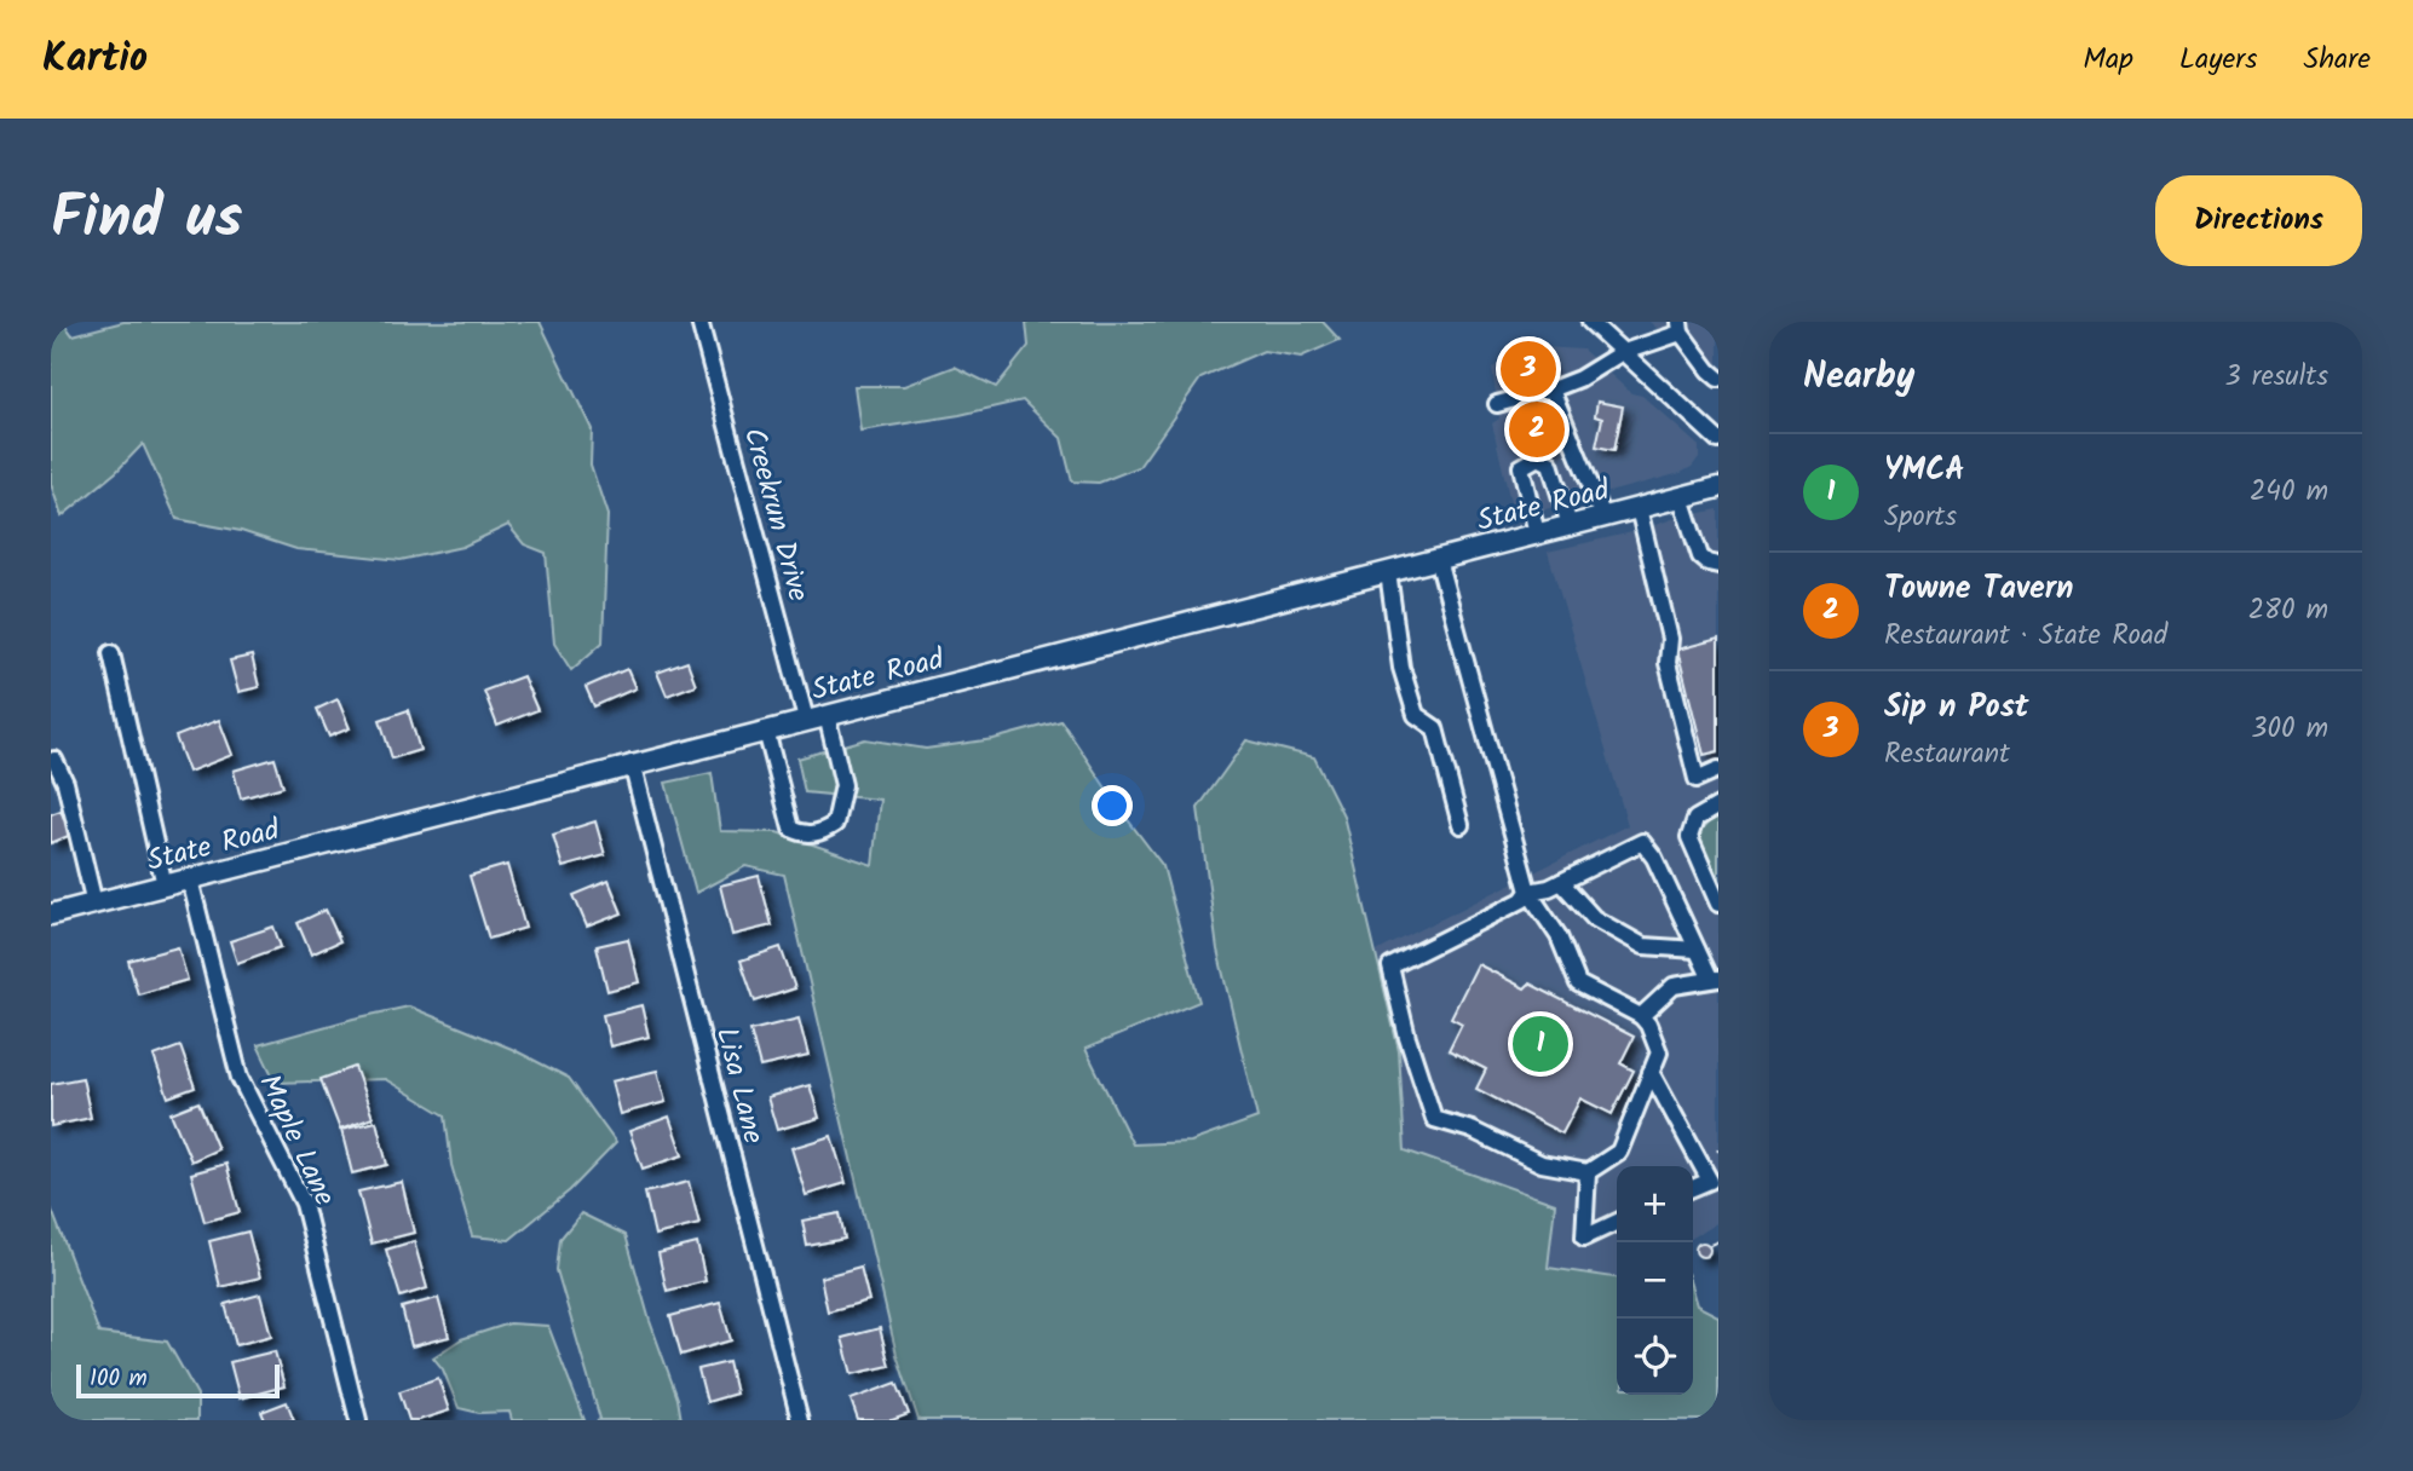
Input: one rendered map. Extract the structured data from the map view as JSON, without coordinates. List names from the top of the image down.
{
  "streets": {
    "main road": ["State Road"],
    "street": ["Creekrun Drive", "Lisa Lane", "Maple Lane"]
  },
  "crossings": [
    ["State Road", "Creekrun Drive"],
    ["State Road", "Lisa Lane"],
    ["State Road", "Maple Lane"]
  ],
  "scale_bar": "100 m",
  "page": {
    "header": "Kartio",
    "nav": ["Map", "Layers", "Share"],
    "title": "Find us",
    "buttons": "Directions",
    "heading": ["Nearby", "3 results"],
    "pins": ["3", "2", "1"],
    "list": [
      {
        "mark": "1",
        "name": "YMCA",
        "note": "Sports",
        "value": "240 m"
      },
      {
        "mark": "2",
        "name": "Towne Tavern",
        "note": "Restaurant · State Road",
        "value": "280 m"
      },
      {
        "mark": "3",
        "name": "Sip n Post",
        "note": "Restaurant",
        "value": "300 m"
      }
    ],
    "map_buttons": ["+", "−"],
    "scale": "100 m"
  }
}
